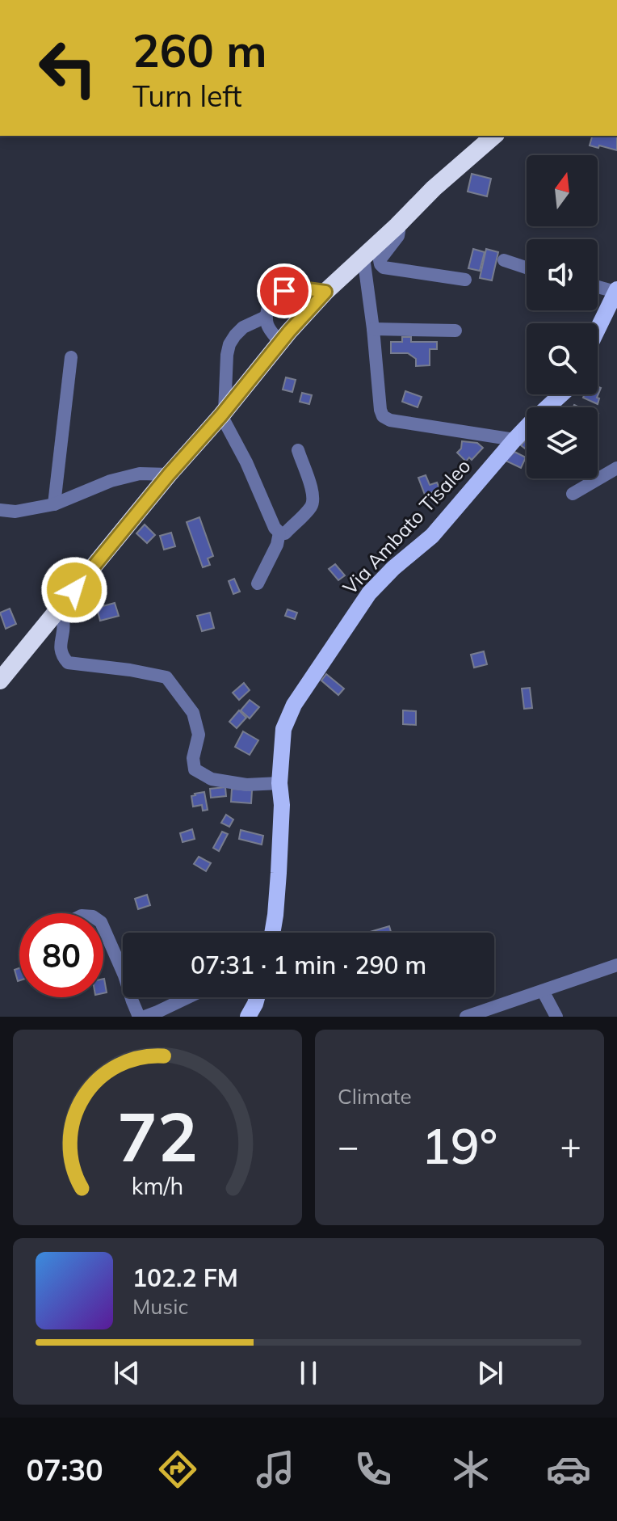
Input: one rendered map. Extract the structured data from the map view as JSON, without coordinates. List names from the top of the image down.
{
  "streets": {
    "main road": ["Via Ambato Tisaleo"]
  },
  "north": "top",
  "page": {
    "turn": ["260 m", "Turn left"],
    "limit": "80",
    "trip": "07:31 · 1 min · 290 m",
    "tile": "Climate",
    "heat": ["−", "19°", "+"],
    "song": ["102.2 FM", "Music"],
    "tabs": "07:30",
    "gauge": ["72", "km/h"]
  }
}
